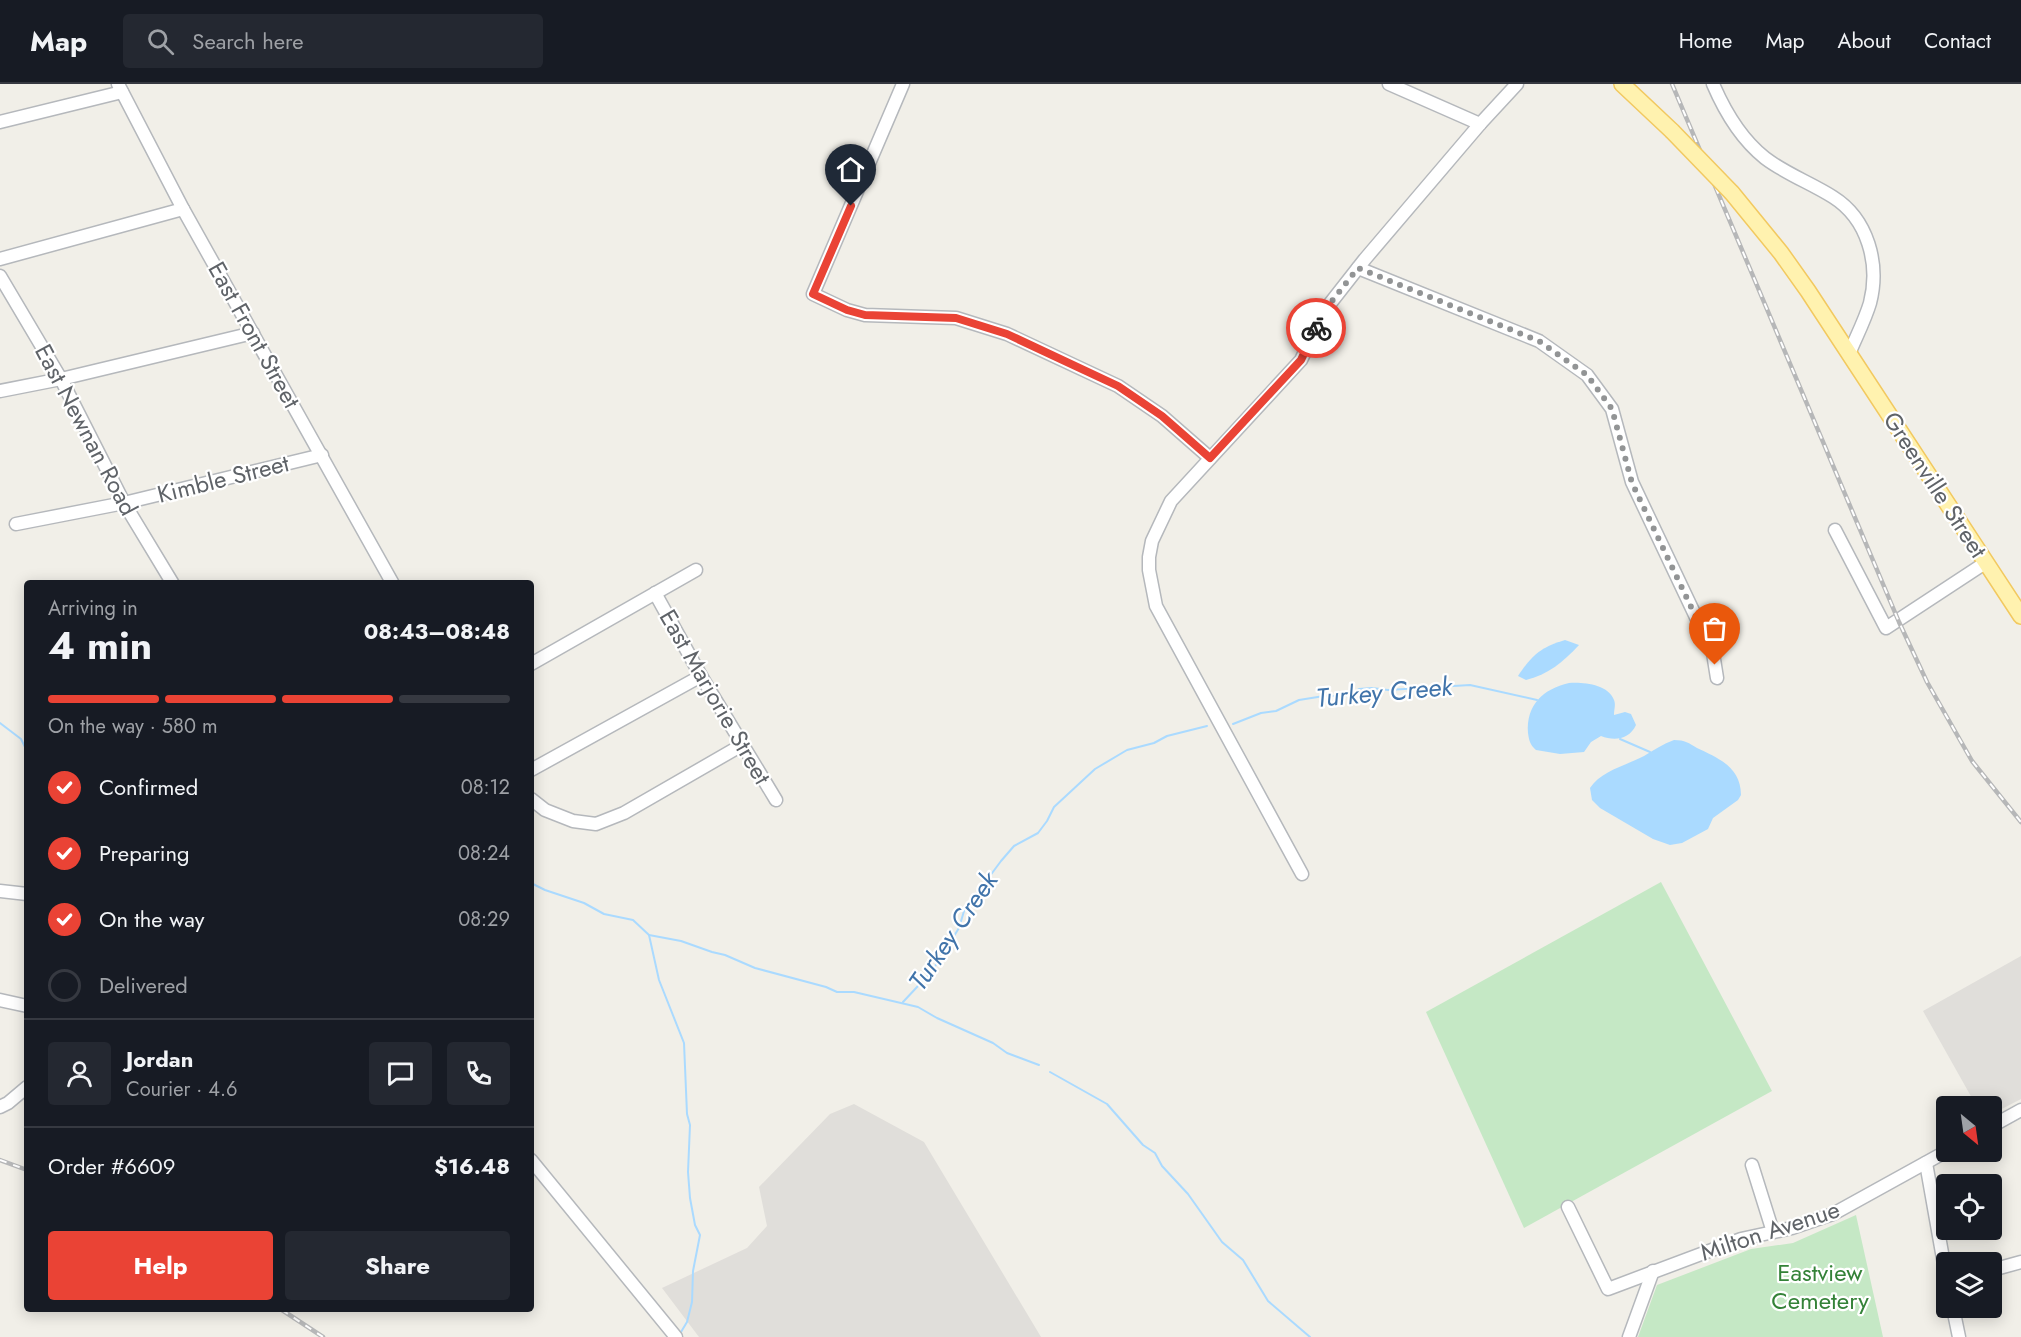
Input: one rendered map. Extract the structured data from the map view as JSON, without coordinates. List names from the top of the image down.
{
  "streets": {
    "main road": ["Greenville Street"],
    "street": [
      "East Front Street",
      "East Newnan Road",
      "Kimble Street",
      "East Marjorie Street",
      "Milton Avenue"
    ]
  },
  "crossings": [
    ["East Front Street", "Kimble Street"],
    ["East Newnan Road", "Kimble Street"]
  ],
  "water": ["Turkey Creek"],
  "parks": ["Eastview Cemetery"],
  "north": "bottom right",
  "page": {
    "header": "Map",
    "search": "Search here",
    "nav": [
      "Home",
      "Map",
      "About",
      "Contact"
    ],
    "heading": ["4 min", "Arriving in", "08:43–08:48"],
    "panel": [
      "Jordan",
      "Courier · 4.6",
      "Order #6609",
      "$16.48"
    ],
    "bar": "On the way · 580 m",
    "list": [
      ["Confirmed", "08:12"],
      ["Preparing", "08:24"],
      ["On the way", "08:29"],
      "Delivered"
    ],
    "buttons": ["Help", "Share"]
  }
}
